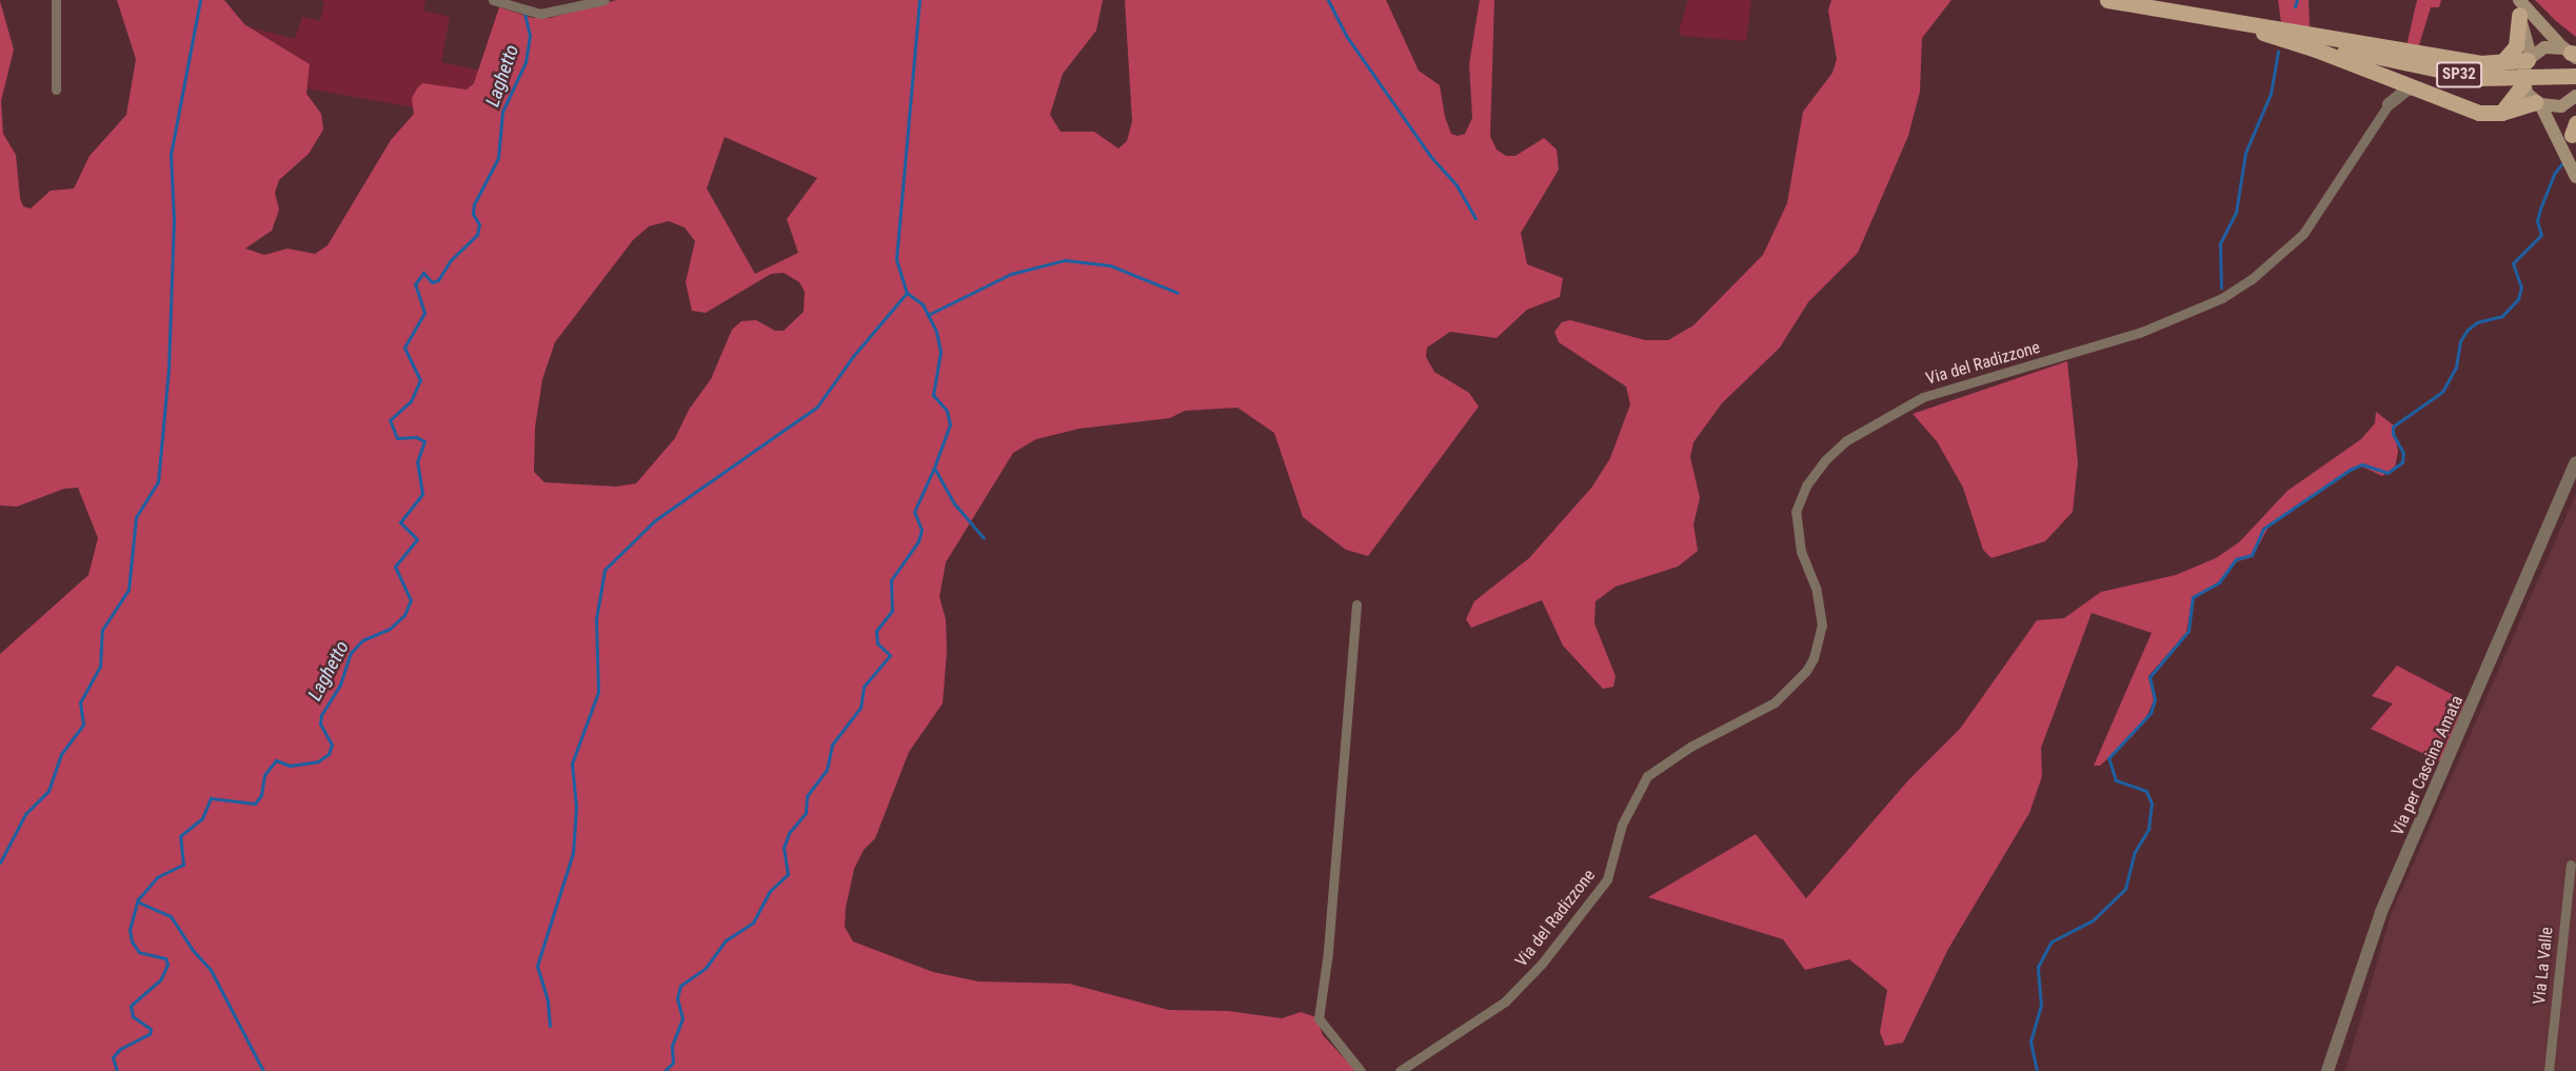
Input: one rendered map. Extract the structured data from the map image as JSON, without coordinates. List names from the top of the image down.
{
  "streets": {
    "main road": ["SP32"],
    "street": ["Via del Radizzone", "Via per Cascina Amata", "Via La Valle"]
  },
  "water": ["Laghetto"]
}
